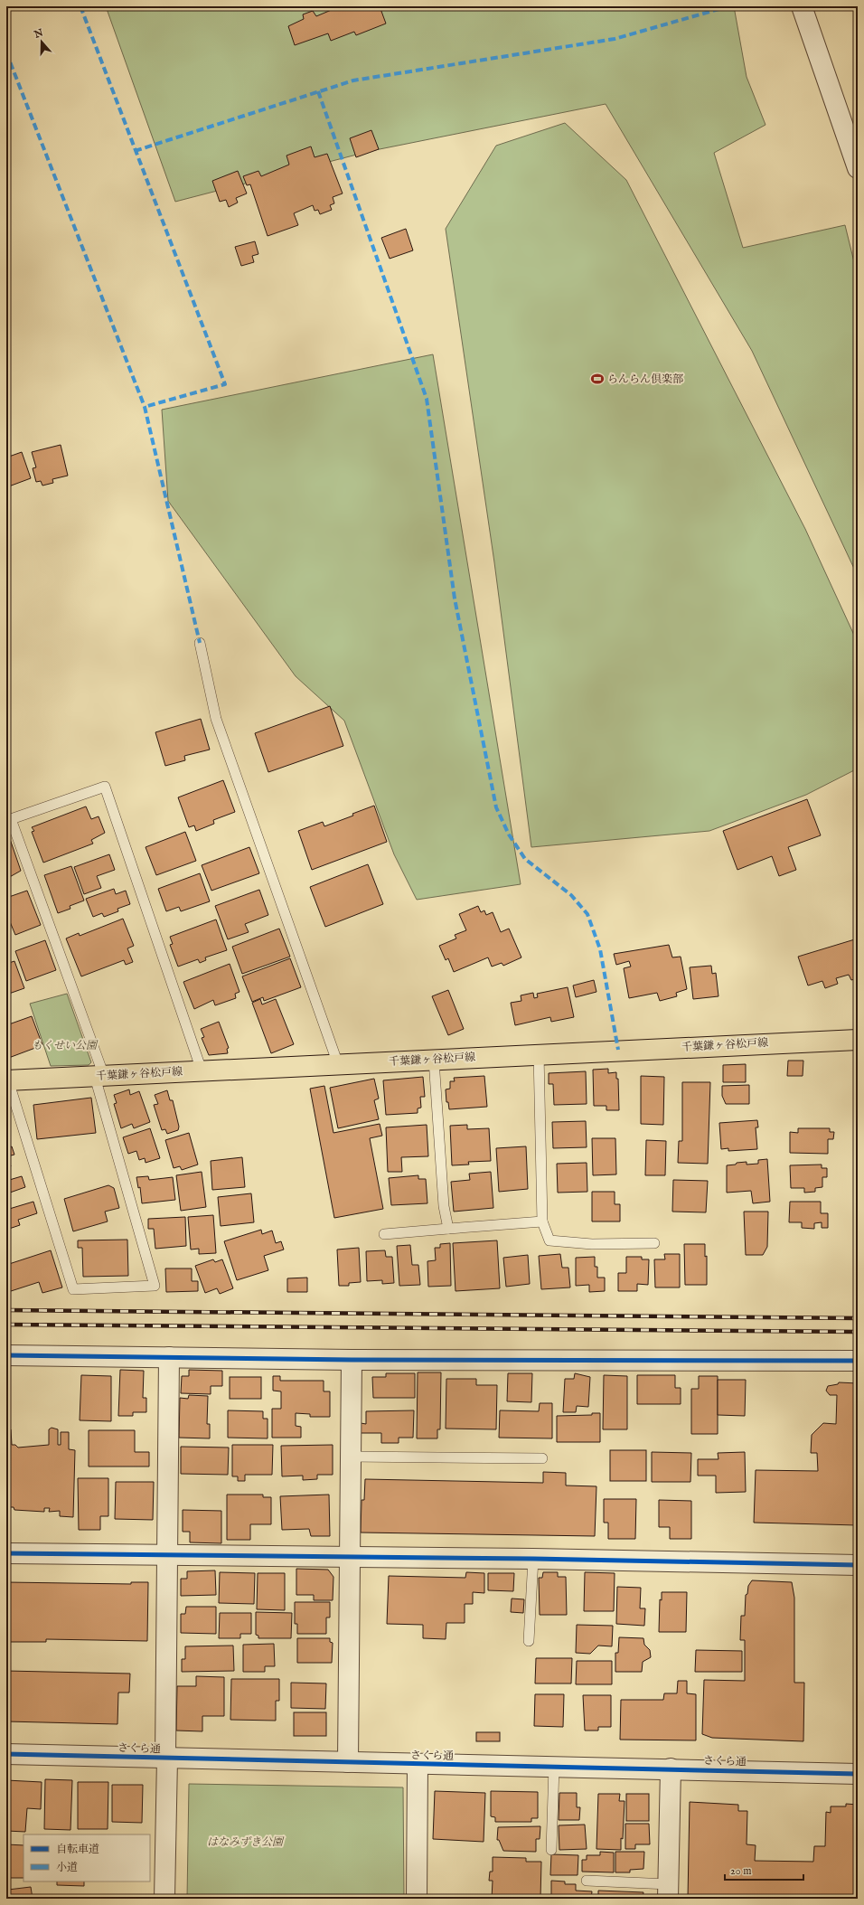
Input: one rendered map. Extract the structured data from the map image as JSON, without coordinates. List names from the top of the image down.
{
  "streets": {
    "main road": ["千葉鎌ヶ谷松戸線"],
    "street": ["さくら通"]
  },
  "parks": ["もくせい公園", "はなみずき公園"],
  "places": {
    "sports": ["らんらん倶楽部"]
  },
  "legend": ["自転車道", "小道"],
  "scale_bar": "20 m",
  "north": "top"
}
